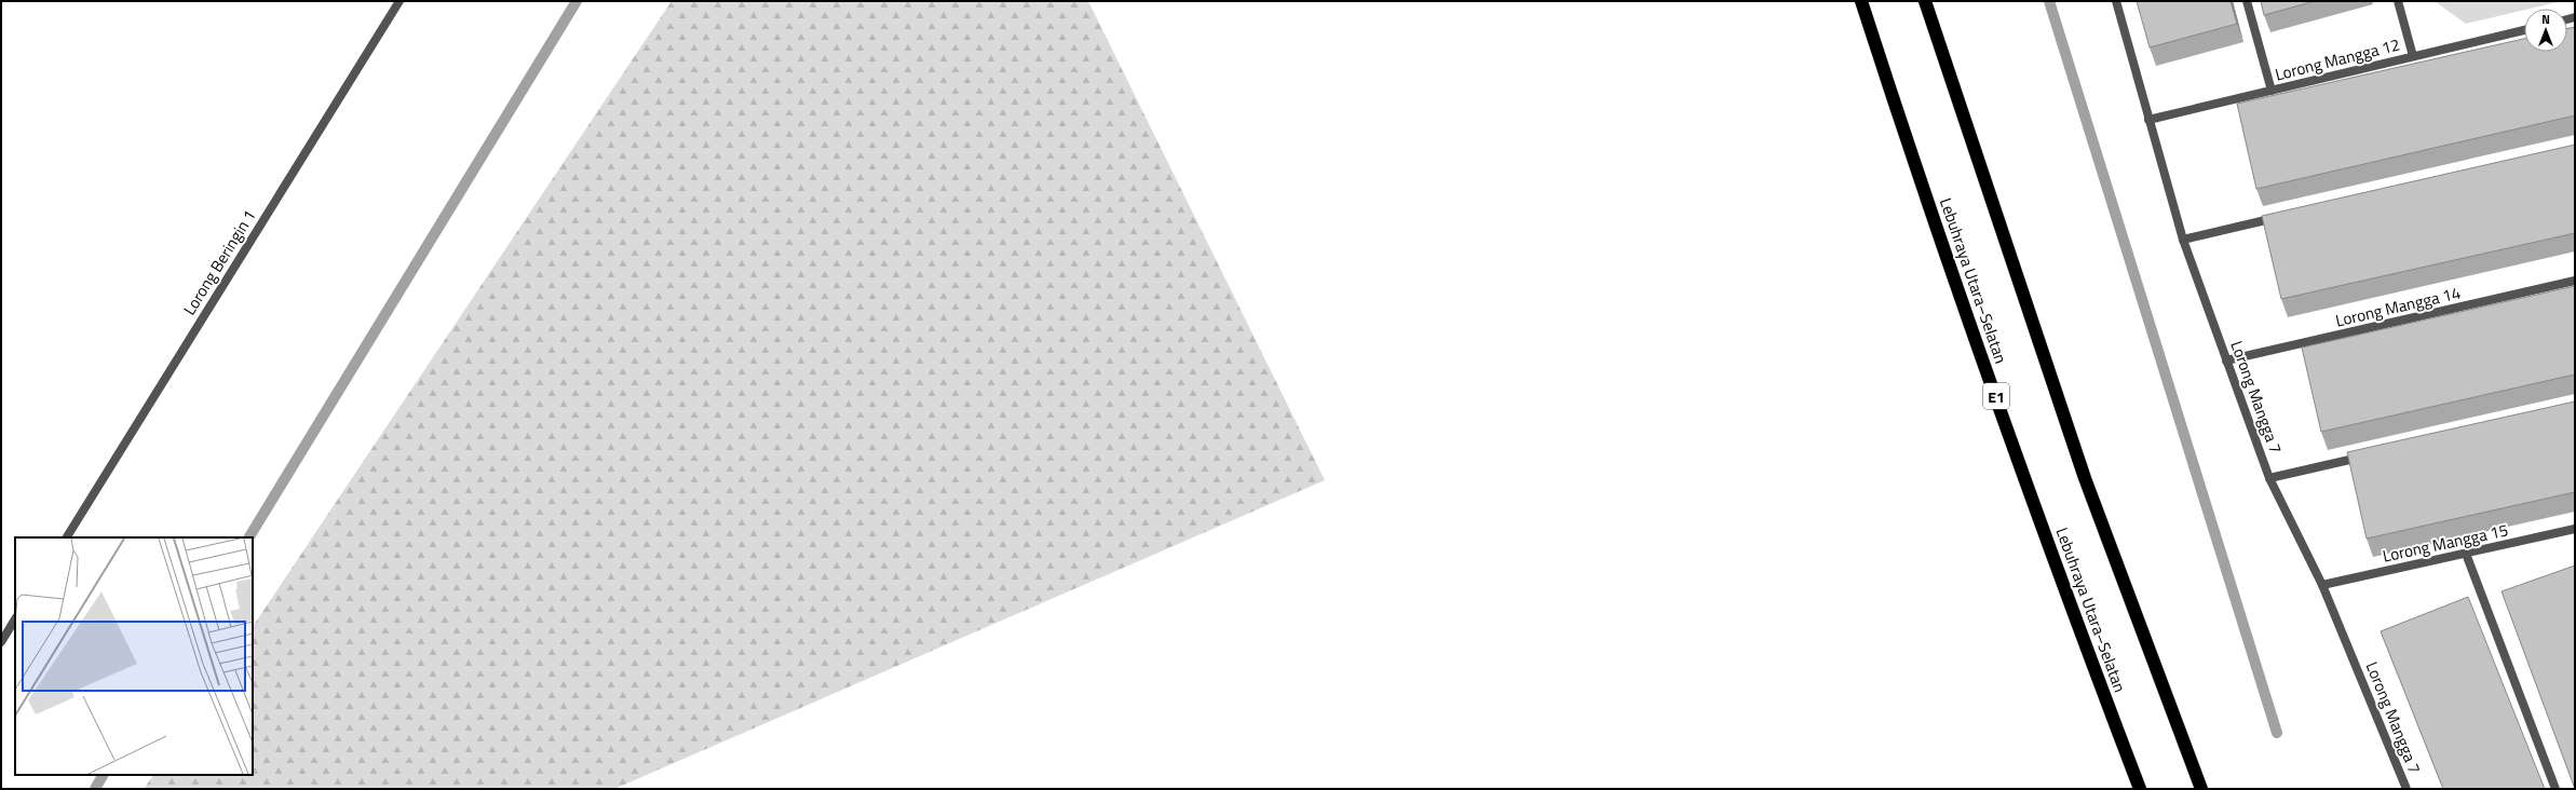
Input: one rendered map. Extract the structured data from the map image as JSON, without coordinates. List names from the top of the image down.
{
  "streets": {
    "highway": ["Lebuhraya Utara–Selatan", "E1"],
    "street": [
      "Lorong Mangga 12",
      "Lorong Beringin 1",
      "Lorong Mangga 14",
      "Lorong Mangga 7",
      "Lorong Mangga 15"
    ]
  },
  "crossings": [
    ["Lorong Mangga 12", "Lorong Mangga 7"],
    ["Lorong Mangga 14", "Lorong Mangga 7"],
    ["Lorong Mangga 7", "Lorong Mangga 15"]
  ],
  "north": "top"
}
